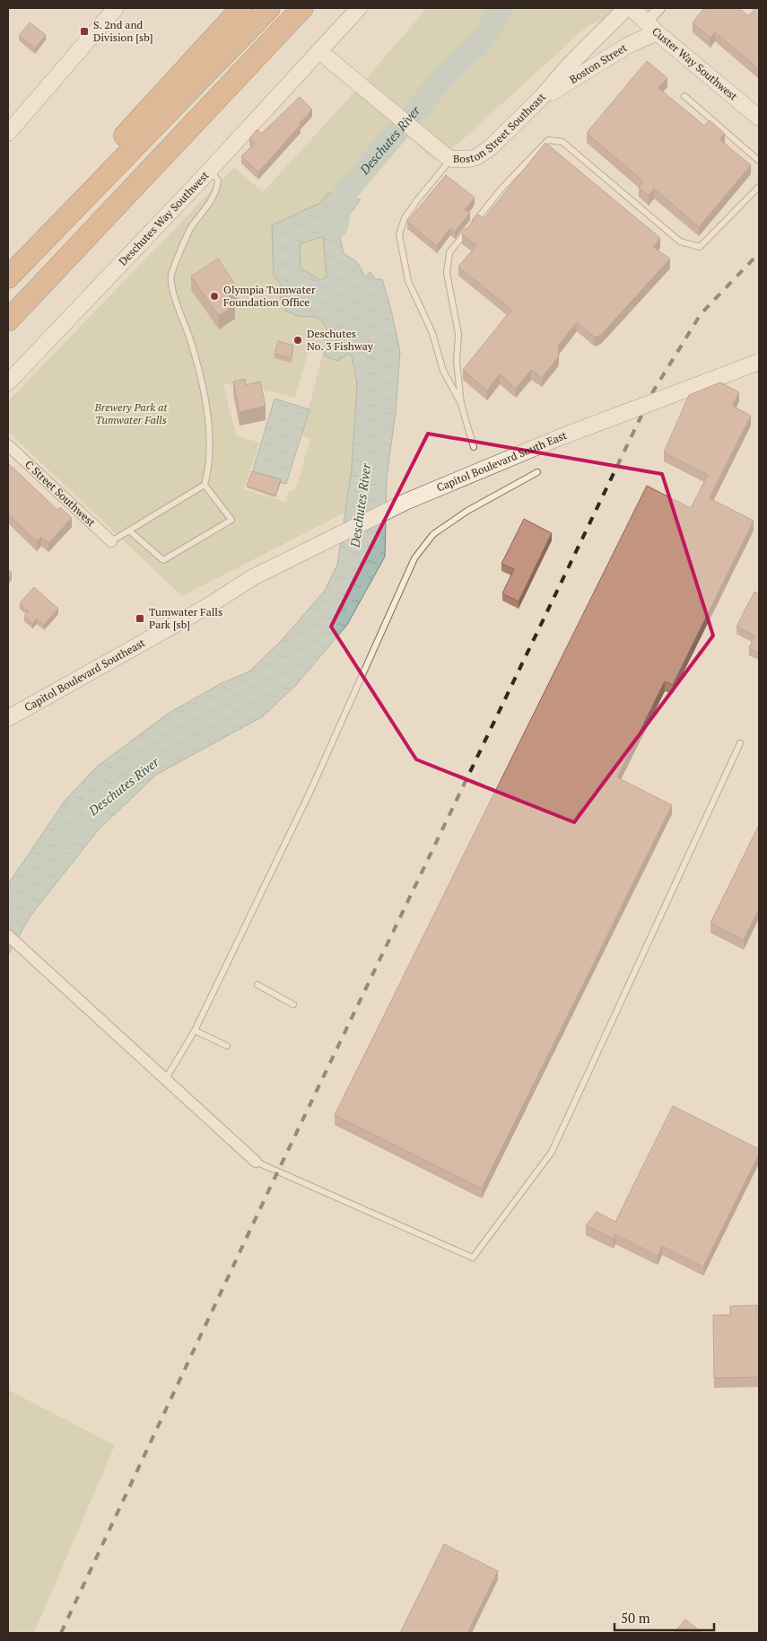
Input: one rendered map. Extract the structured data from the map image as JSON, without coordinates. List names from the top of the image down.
{
  "streets": {
    "main road": [
      "Boston Street",
      "Custer Way Southwest",
      "Boston Street Southeast",
      "Deschutes Way Southwest",
      "Capitol Boulevard South East",
      "Capitol Boulevard Southeast"
    ],
    "street": ["C Street Southwest"]
  },
  "crossings": [
    ["Boston Street", "Custer Way Southwest"],
    ["Boston Street", "Boston Street Southeast"],
    ["Boston Street Southeast", "Deschutes Way Southwest"],
    ["Capitol Boulevard South East", "Capitol Boulevard Southeast"]
  ],
  "water": ["Deschutes River"],
  "parks": ["Brewery Park at Tumwater Falls"],
  "places": {
    "transit": ["S. 2nd and Division [sb]", "Tumwater Falls Park [sb]"],
    "other": ["Olympia Tumwater Foundation Office", "Deschutes No. 3 Fishway"]
  },
  "scale_bar": "50 m"
}
